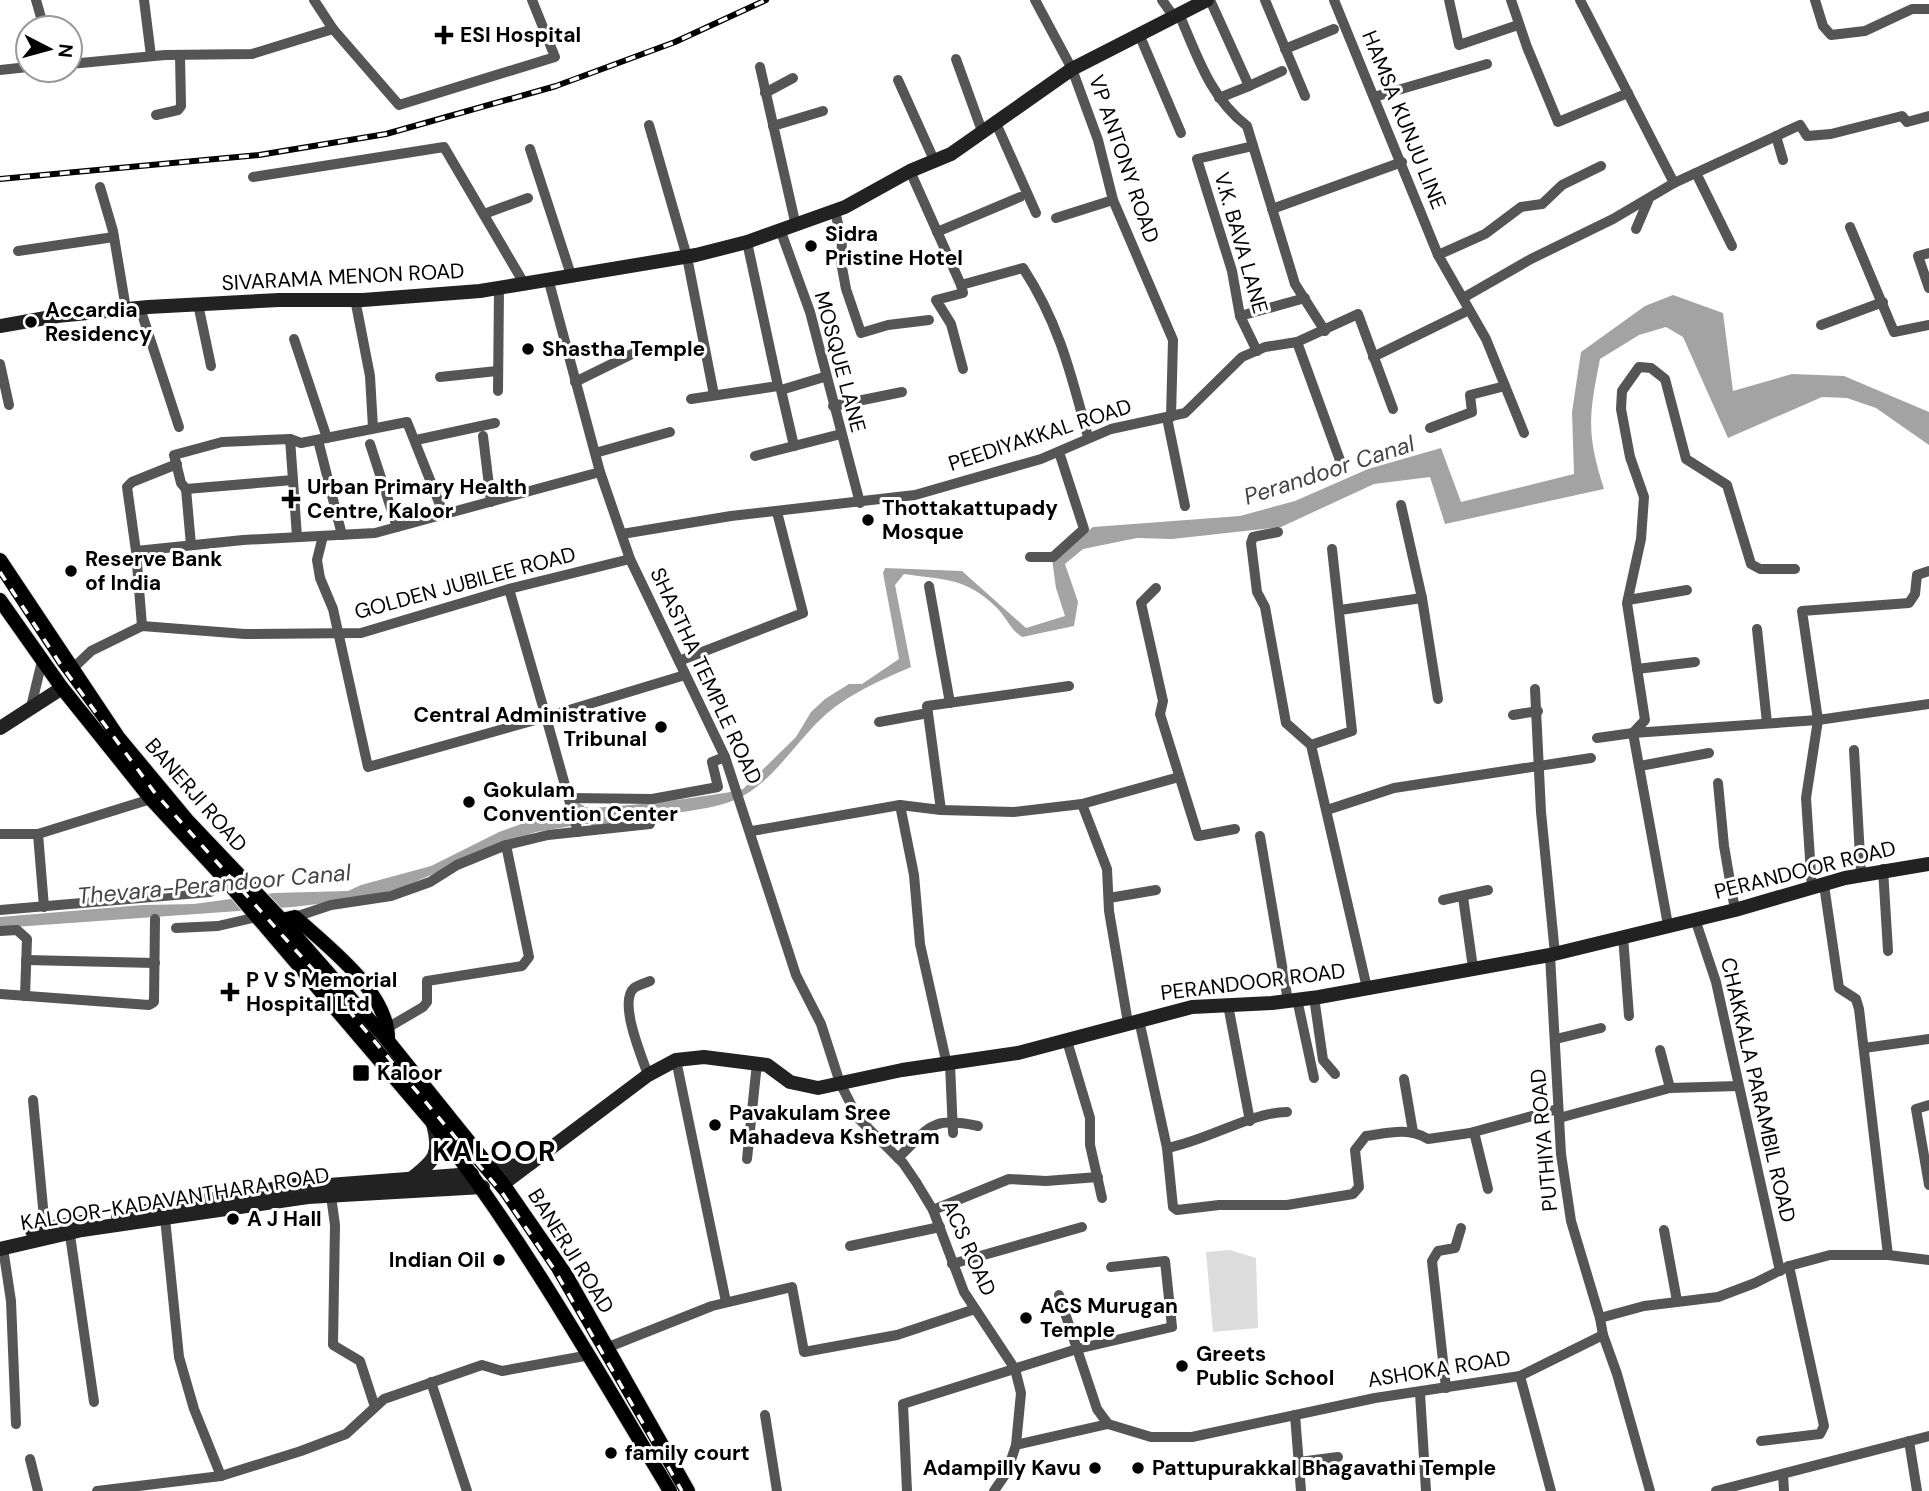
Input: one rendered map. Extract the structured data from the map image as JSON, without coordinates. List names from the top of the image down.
{
  "streets": {
    "main road": [
      "SIVARAMA MENON ROAD",
      "BANERJI ROAD",
      "PERANDOOR ROAD",
      "KALOOR-KADAVANTHARA ROAD"
    ],
    "street": [
      "HAMSA KUNJU LINE",
      "VP ANTONY ROAD",
      "V.K. BAVA LANE",
      "MOSQUE LANE",
      "PEEDIYAKKAL ROAD",
      "GOLDEN JUBILEE ROAD",
      "SHASTHA TEMPLE ROAD",
      "CHAKKALA PARAMBIL ROAD",
      "PUTHIYA ROAD",
      "ACS ROAD",
      "ASHOKA ROAD"
    ]
  },
  "crossings": [
    ["VP ANTONY ROAD", "SIVARAMA MENON ROAD"],
    ["VP ANTONY ROAD", "PEEDIYAKKAL ROAD"],
    ["V.K. BAVA LANE", "SIVARAMA MENON ROAD"],
    ["V.K. BAVA LANE", "PEEDIYAKKAL ROAD"],
    ["SIVARAMA MENON ROAD", "MOSQUE LANE"],
    ["SIVARAMA MENON ROAD", "SHASTHA TEMPLE ROAD"],
    ["MOSQUE LANE", "PEEDIYAKKAL ROAD"],
    ["PEEDIYAKKAL ROAD", "SHASTHA TEMPLE ROAD"],
    ["GOLDEN JUBILEE ROAD", "SHASTHA TEMPLE ROAD"],
    ["SHASTHA TEMPLE ROAD", "PERANDOOR ROAD"],
    ["SHASTHA TEMPLE ROAD", "ACS ROAD"],
    ["BANERJI ROAD", "PERANDOOR ROAD"],
    ["BANERJI ROAD", "KALOOR-KADAVANTHARA ROAD"],
    ["PERANDOOR ROAD", "CHAKKALA PARAMBIL ROAD"],
    ["PERANDOOR ROAD", "PUTHIYA ROAD"],
    ["PERANDOOR ROAD", "ACS ROAD"],
    ["ACS ROAD", "ASHOKA ROAD"]
  ],
  "districts": ["KALOOR"],
  "water": ["Perandoor Canal", "Thevara-Perandoor Canal"],
  "places": {
    "health": ["ESI Hospital", "Urban Primary Health Centre, Kaloor", "P V S Memorial Hospital Ltd"],
    "other": [
      "Sidra Pristine Hotel",
      "Accardia Residency",
      "Shastha Temple",
      "Thottakattupady Mosque",
      "Reserve Bank of India",
      "Central Administrative Tribunal",
      "Gokulam Convention Center",
      "Pavakulam Sree Mahadeva Kshetram",
      "A J Hall",
      "Indian Oil",
      "ACS Murugan Temple",
      "Greets Public School",
      "family court",
      "Adampilly Kavu",
      "Pattupurakkal Bhagavathi Temple"
    ],
    "transit": ["Kaloor"]
  },
  "north": "right"
}
